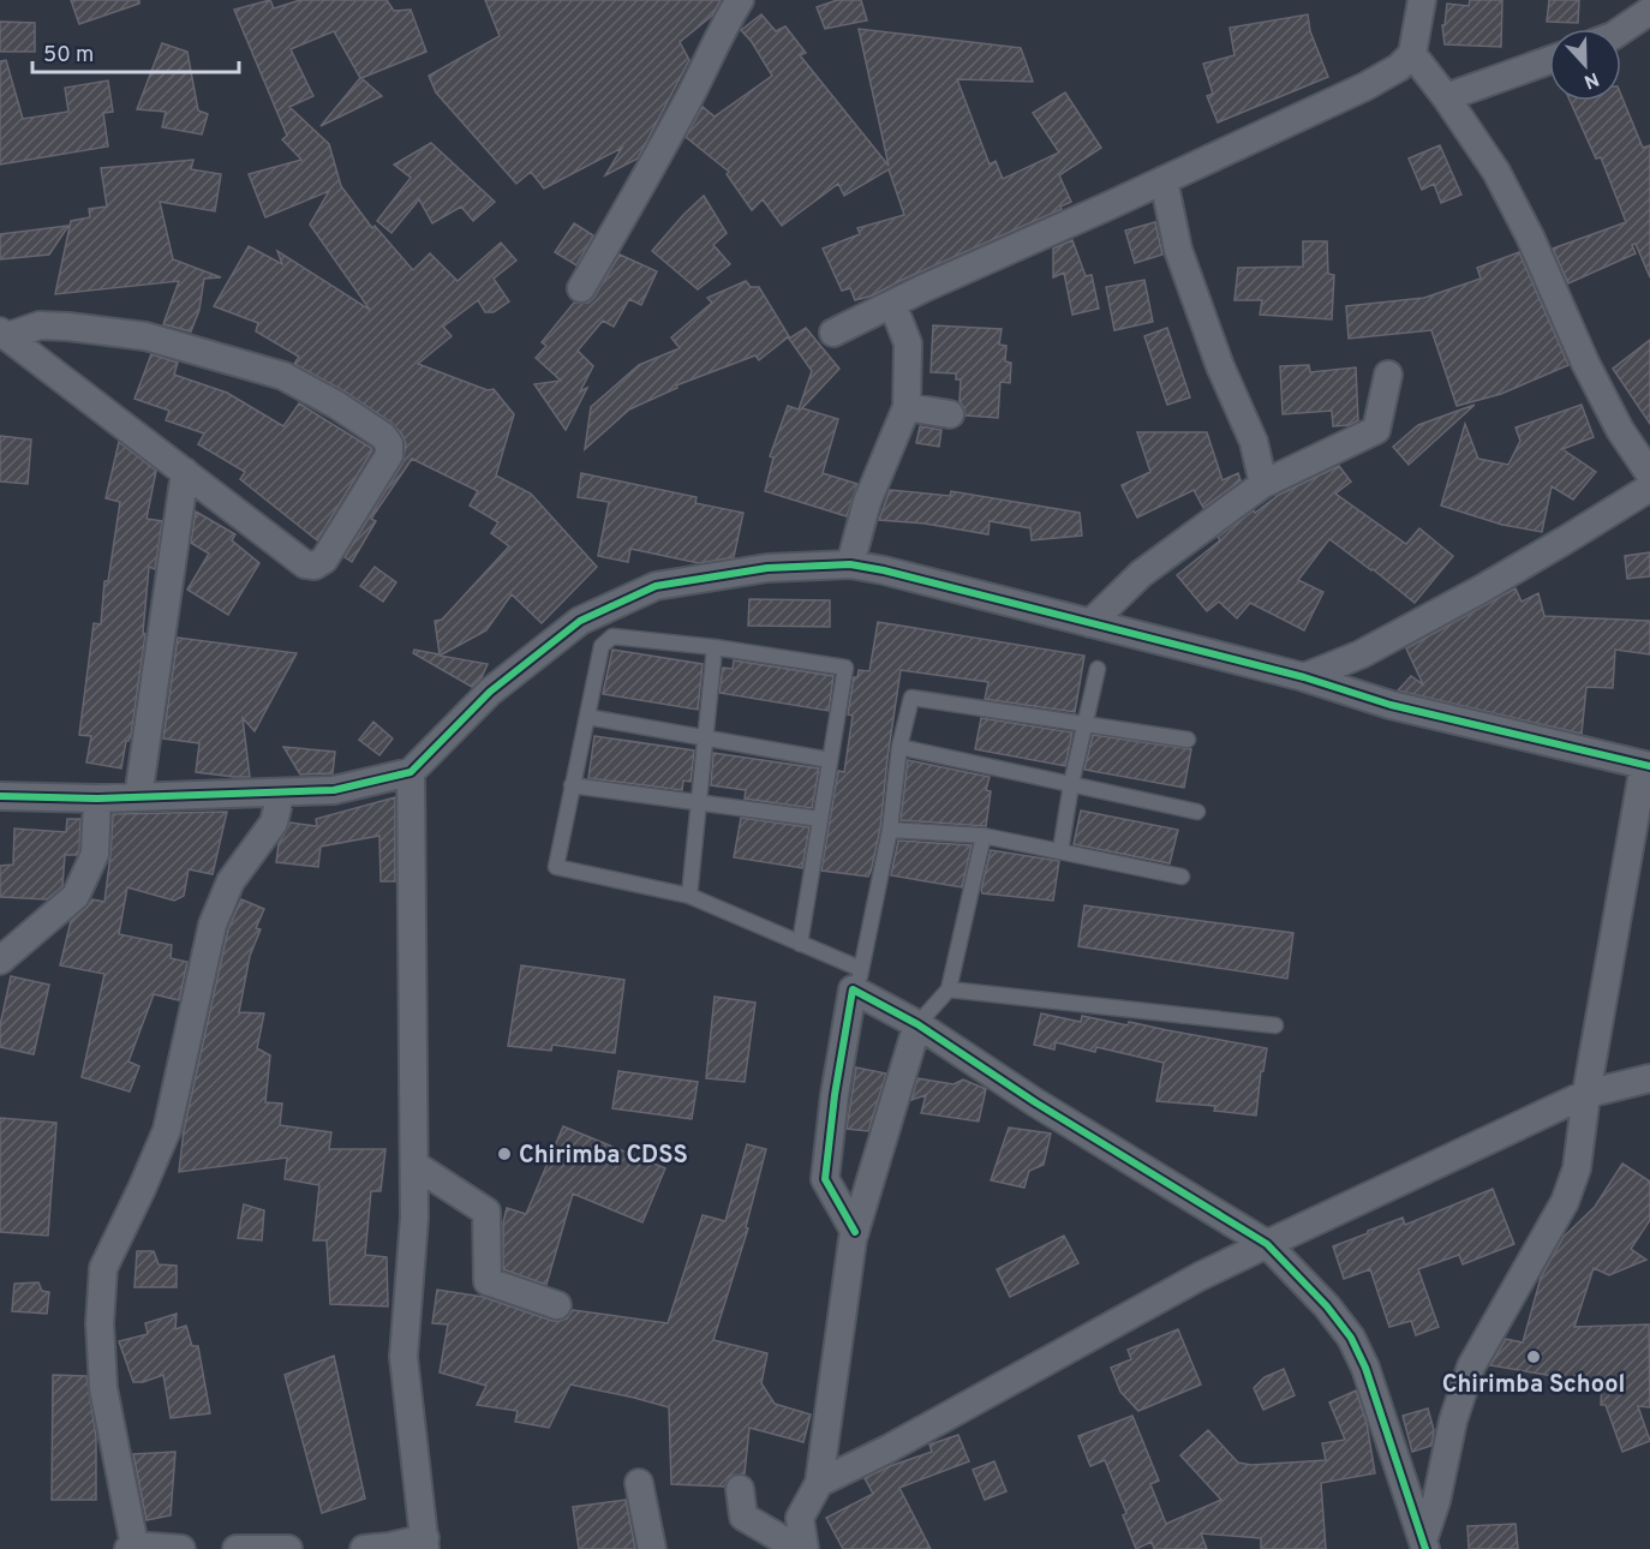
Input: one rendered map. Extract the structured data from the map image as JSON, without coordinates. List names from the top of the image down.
{
  "places": ["Chirimba CDSS", "Chirimba School"],
  "scale_bar": "50 m",
  "north": "bottom"
}
